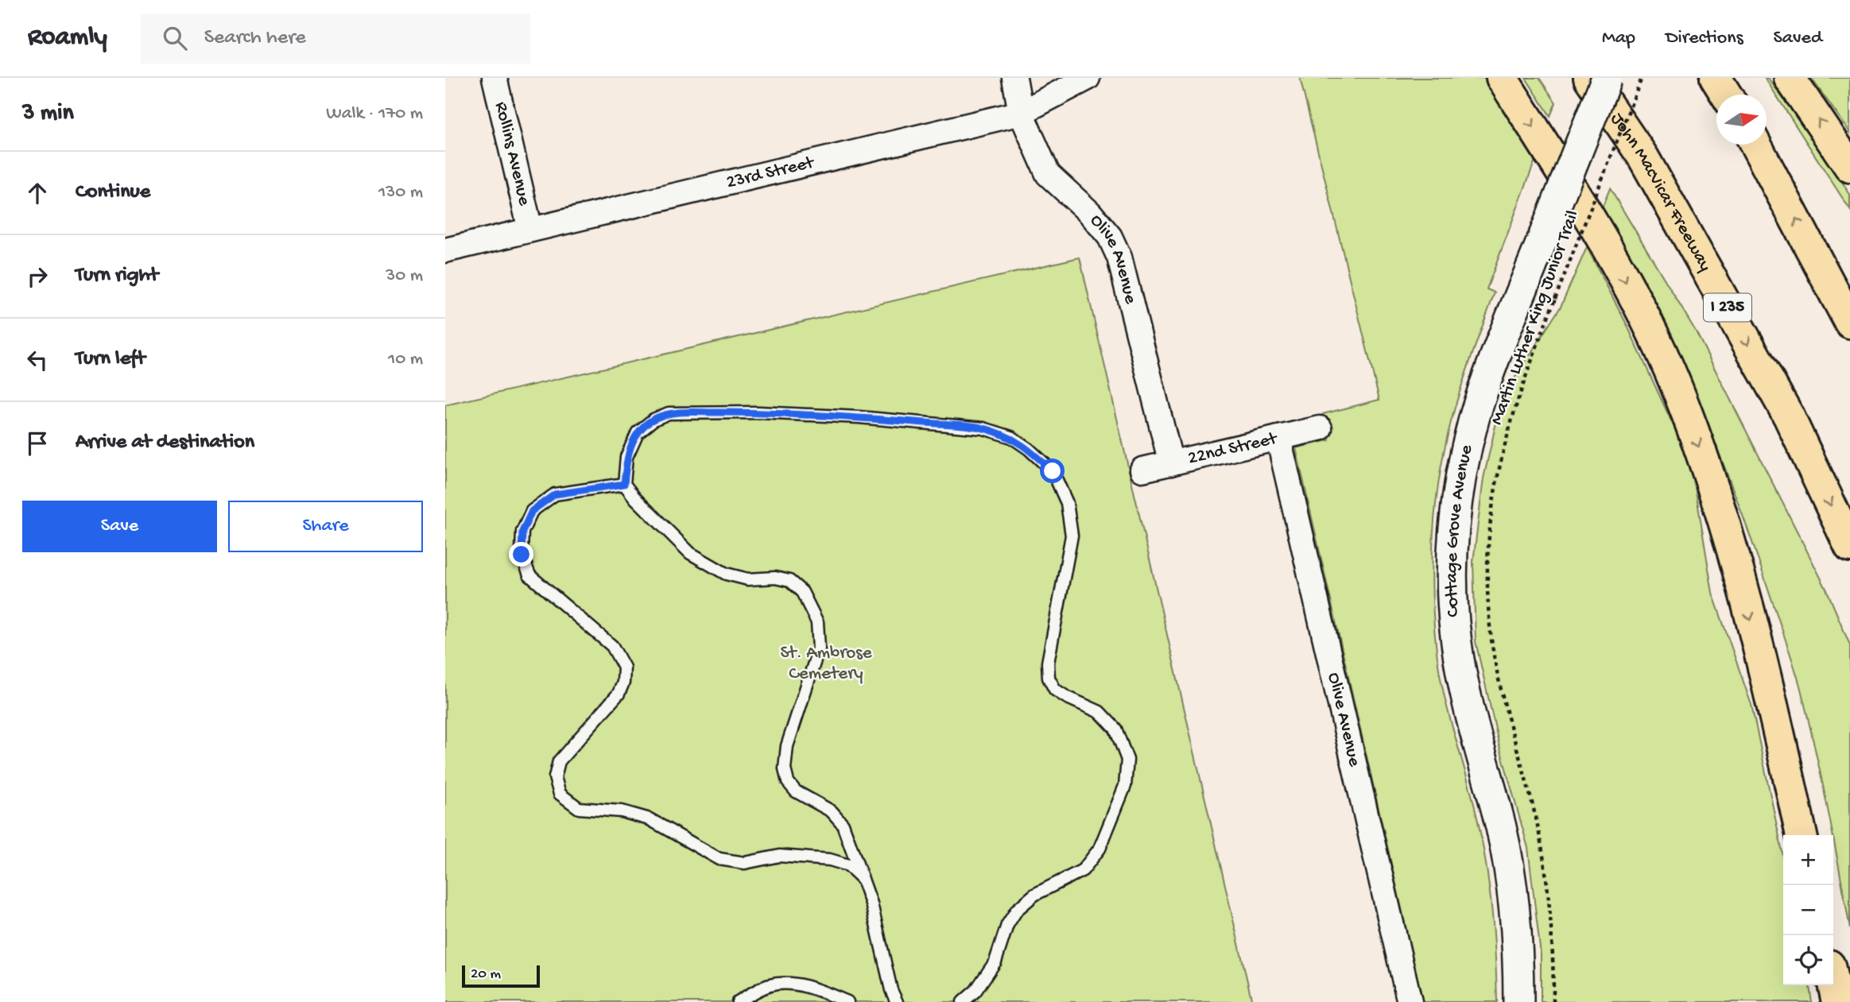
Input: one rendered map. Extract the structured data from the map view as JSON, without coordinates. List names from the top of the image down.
{
  "streets": {
    "highway": ["John MacVicar Freeway", "I 235"],
    "street": [
      "Rollins Avenue",
      "23rd Street",
      "Olive Avenue",
      "22nd Street",
      "Cottage Grove Avenue"
    ],
    "path": ["Martin Luther King Junior Trail"]
  },
  "crossings": [
    ["Rollins Avenue", "23rd Street"],
    ["23rd Street", "Olive Avenue"],
    ["Olive Avenue", "22nd Street"]
  ],
  "parks": ["St. Ambrose Cemetery"],
  "scale_bar": "20 m",
  "north": "right",
  "page": {
    "header": "Roamly",
    "search": "Search here",
    "nav": ["Map", "Directions", "Saved"],
    "heading": ["3 min", "Walk · 170 m"],
    "list": [
      ["Continue", "130 m"],
      ["Turn right", "30 m"],
      ["Turn left", "10 m"],
      "Arrive at destination"
    ],
    "buttons": ["Save", "Share"],
    "map_buttons": ["+", "−"],
    "scale": "20 m"
  }
}
